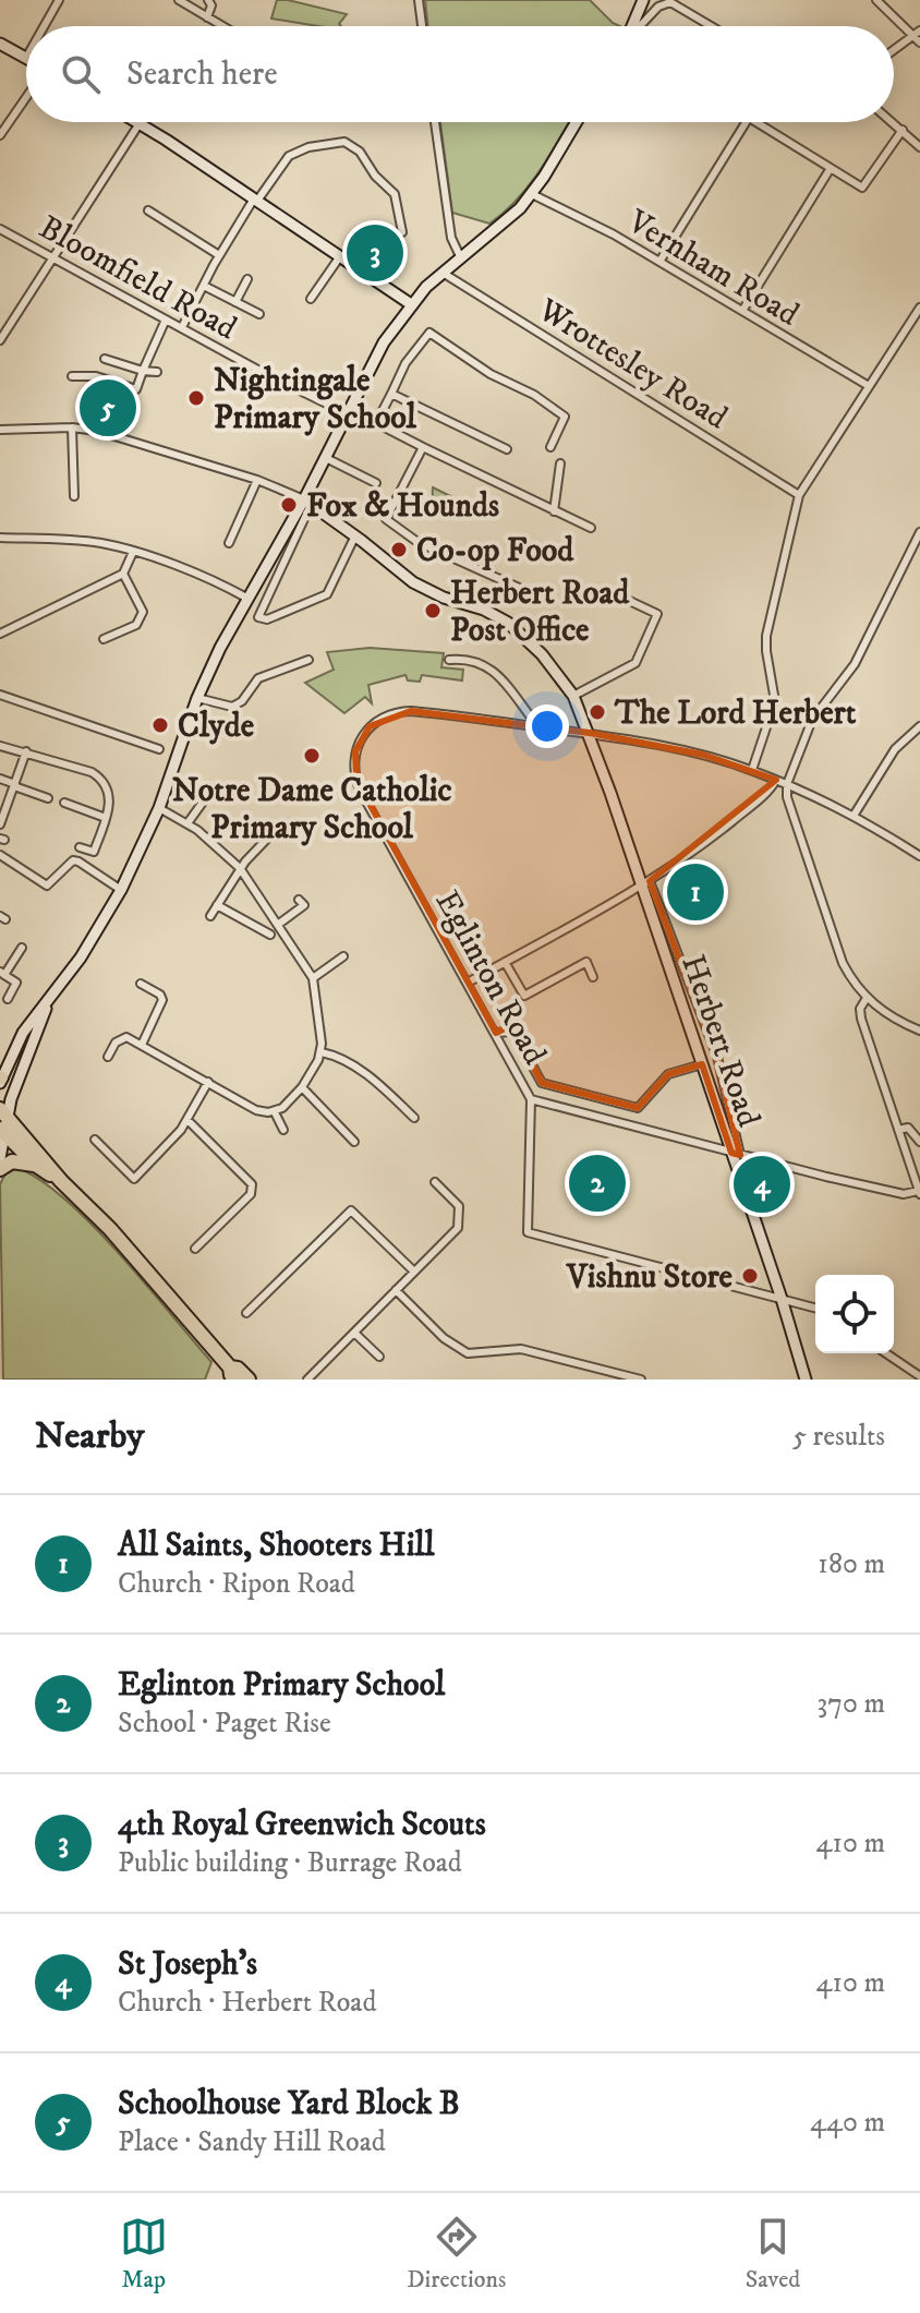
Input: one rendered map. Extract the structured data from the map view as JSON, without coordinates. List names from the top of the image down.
{
  "streets": {
    "street": [
      "Vernham Road",
      "Bloomfield Road",
      "Wrottesley Road",
      "Eglinton Road",
      "Herbert Road"
    ]
  },
  "crossings": [
    ["Eglinton Road", "Herbert Road"]
  ],
  "places": [
    "Nightingale Primary School",
    "Fox & Hounds",
    "Co-op Food",
    "Herbert Road Post Office",
    "The Lord Herbert",
    "Clyde",
    "Notre Dame Catholic Primary School",
    "Vishnu Store"
  ],
  "page": {
    "search": "Search here",
    "pins": [
      "3",
      "5",
      "1",
      "2",
      "4"
    ],
    "heading": ["Nearby", "5 results"],
    "list": [
      {
        "mark": "1",
        "name": "All Saints, Shooters Hill",
        "note": "Church · Ripon Road",
        "value": "180 m"
      },
      {
        "mark": "2",
        "name": "Eglinton Primary School",
        "note": "School · Paget Rise",
        "value": "370 m"
      },
      {
        "mark": "3",
        "name": "4th Royal Greenwich Scouts",
        "note": "Public building · Burrage Road",
        "value": "410 m"
      },
      {
        "mark": "4",
        "name": "St Joseph's",
        "note": "Church · Herbert Road",
        "value": "410 m"
      },
      {
        "mark": "5",
        "name": "Schoolhouse Yard Block B",
        "note": "Place · Sandy Hill Road",
        "value": "440 m"
      }
    ],
    "nav": ["Map", "Directions", "Saved"]
  }
}
